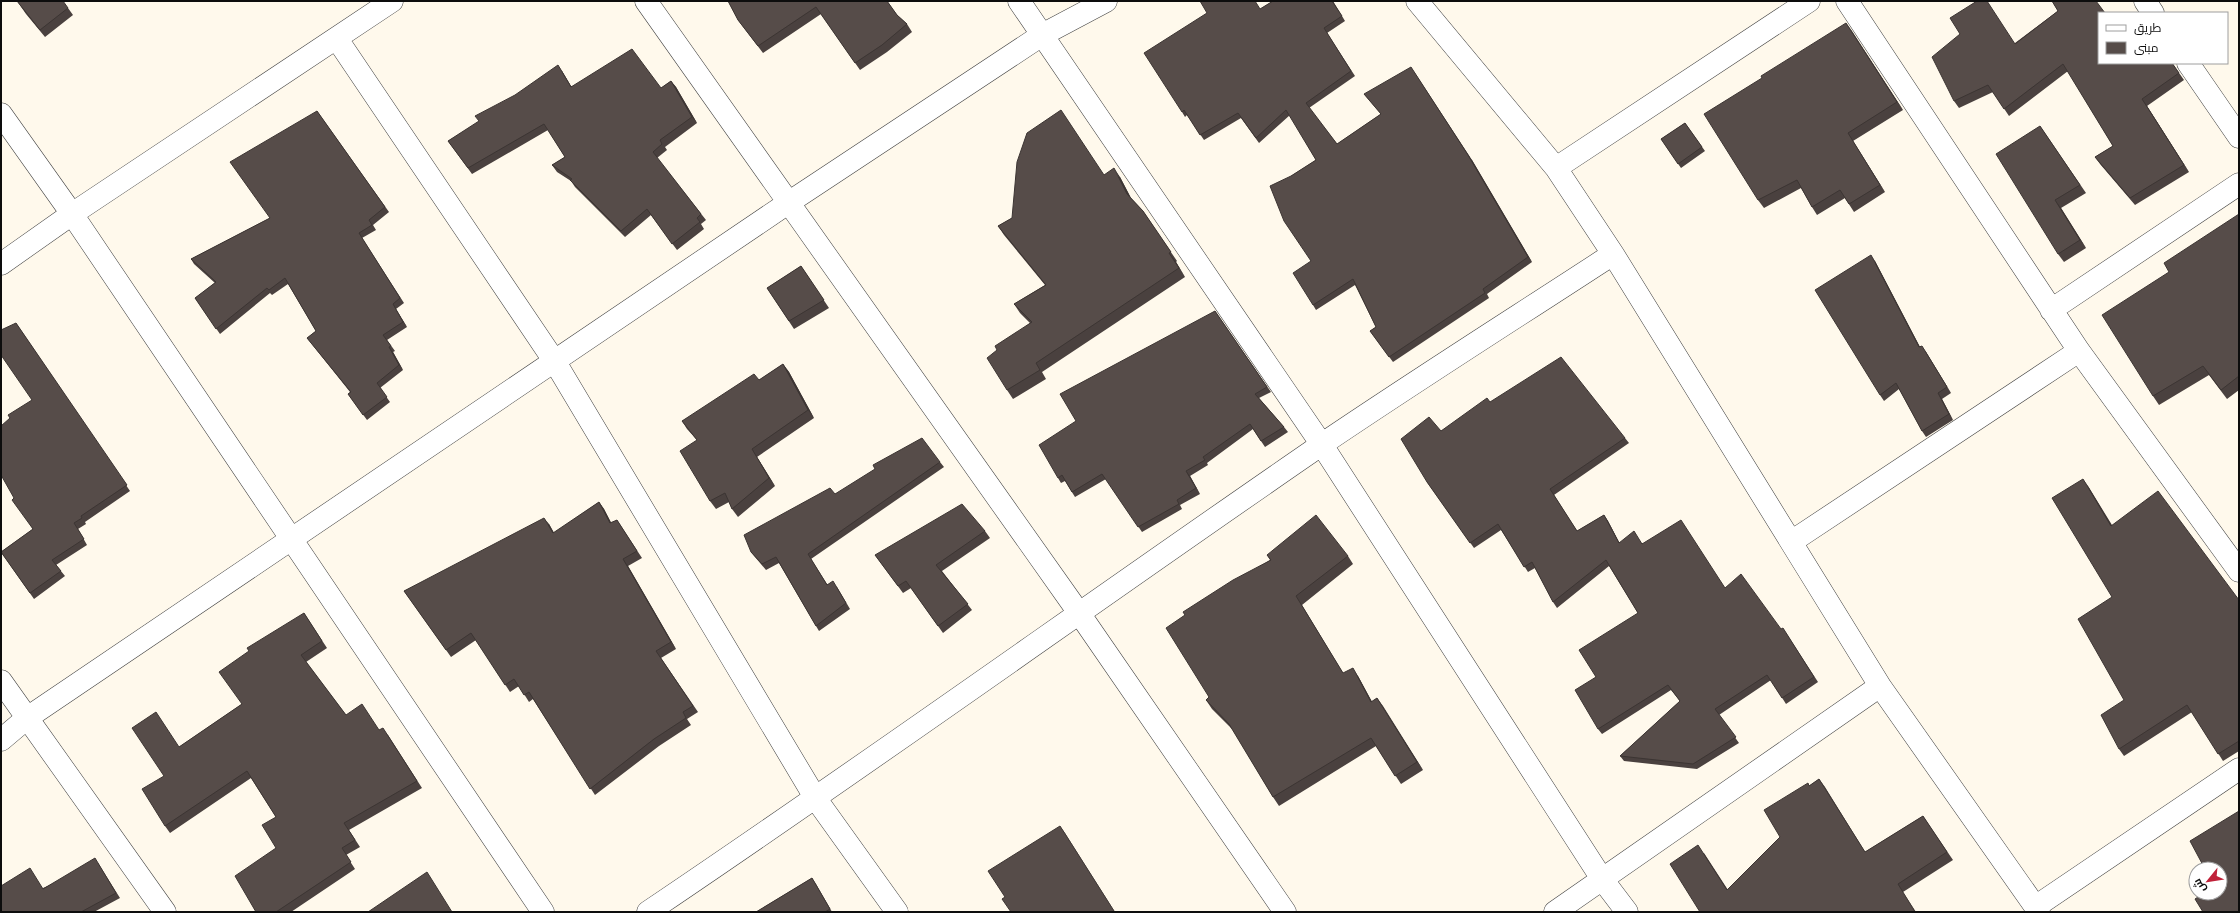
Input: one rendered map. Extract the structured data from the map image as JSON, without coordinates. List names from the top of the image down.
{
  "legend": ["طريق", "مبنى"],
  "north": "bottom left"
}
